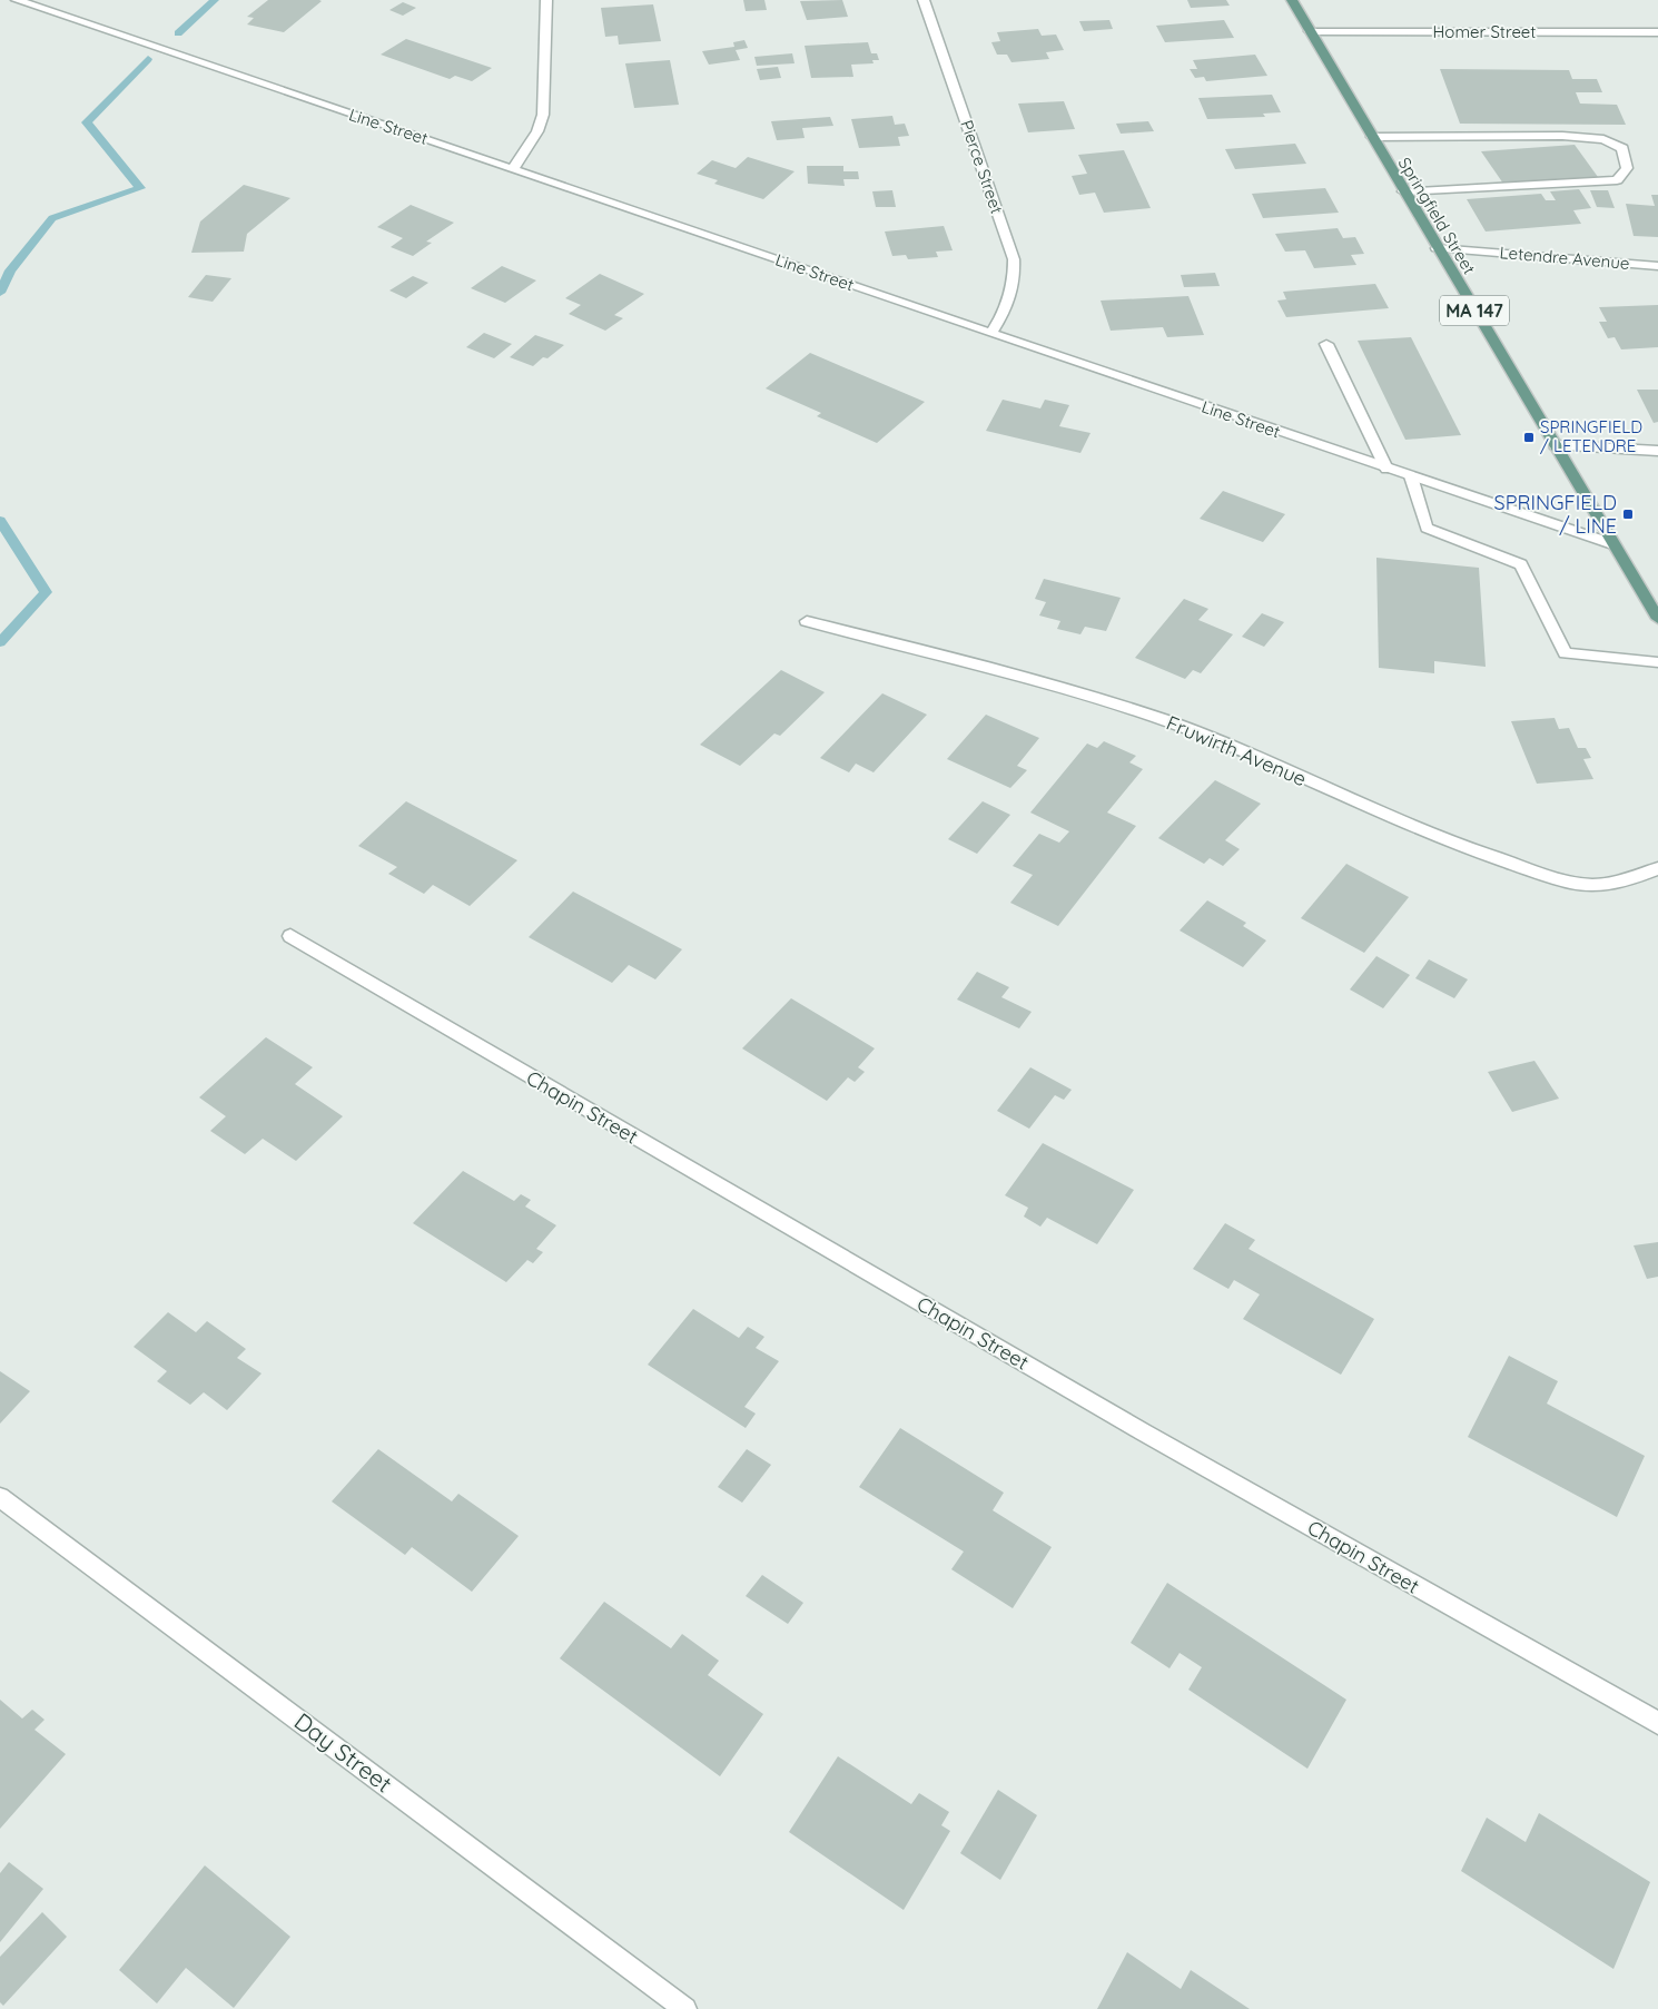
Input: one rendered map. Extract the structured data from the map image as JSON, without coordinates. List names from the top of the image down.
{
  "streets": {
    "main road": ["Springfield Street", "MA 147"],
    "street": [
      "Homer Street",
      "Line Street",
      "Pierce Street",
      "Letendre Avenue",
      "Fruwirth Avenue",
      "Chapin Street",
      "Day Street"
    ]
  },
  "crossings": [
    ["Homer Street", "Springfield Street"],
    ["Line Street", "Pierce Street"],
    ["Line Street", "Springfield Street"],
    ["Springfield Street", "Letendre Avenue"]
  ],
  "places": {
    "transit": ["SPRINGFIELD / LETENDRE", "SPRINGFIELD / LINE"]
  }
}
